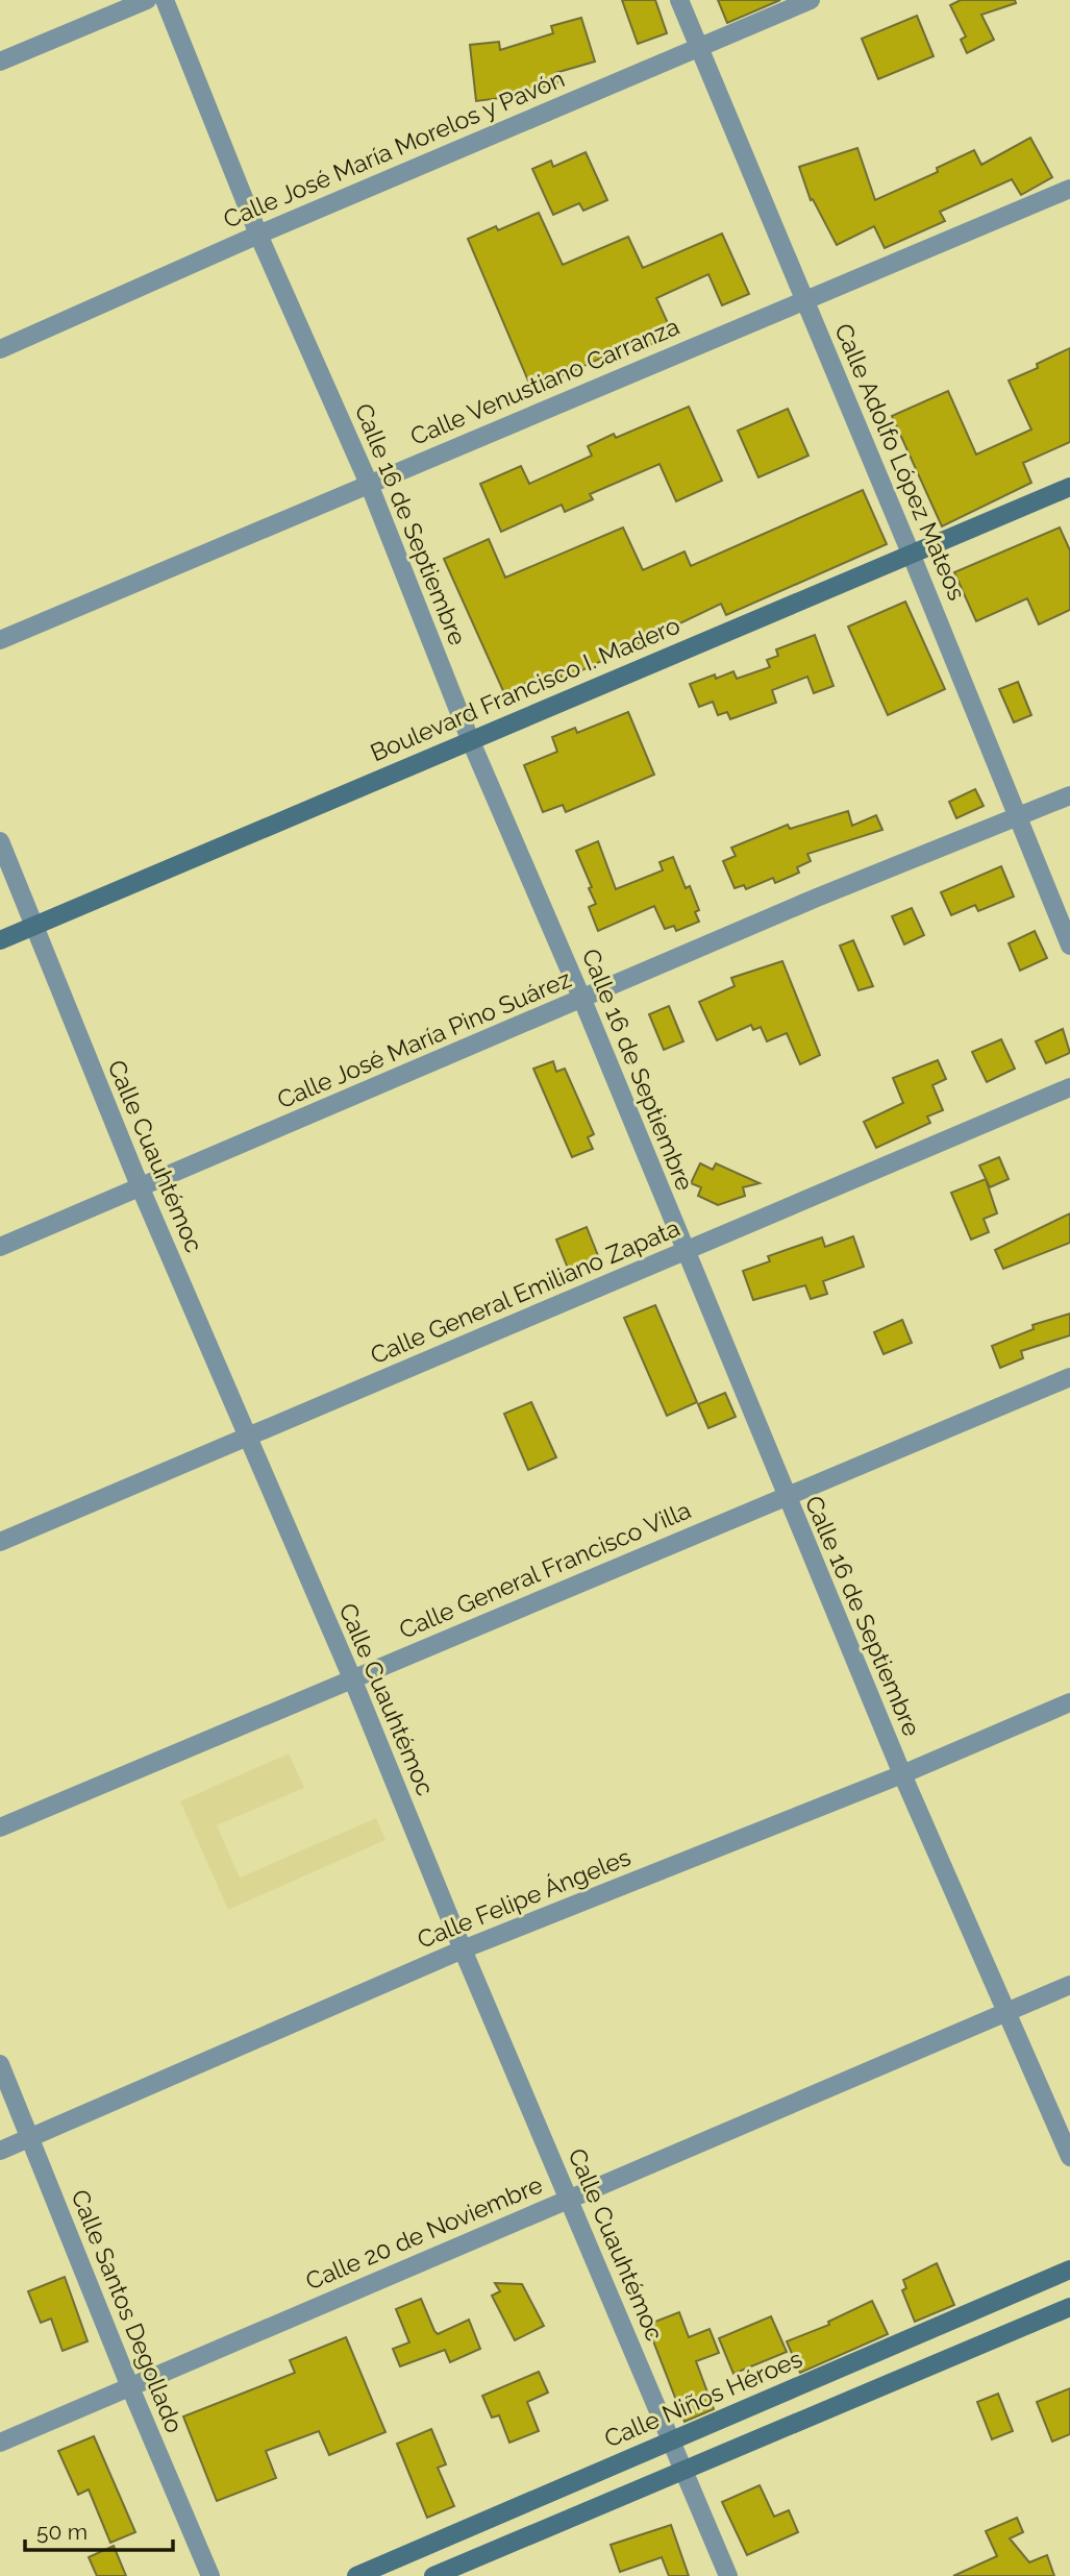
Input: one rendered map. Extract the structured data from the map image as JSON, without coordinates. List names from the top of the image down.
{
  "streets": {
    "street": [
      "Calle José María Morelos y Pavón",
      "Calle Venustiano Carranza",
      "Calle Adolfo López Mateos",
      "Calle 16 de Septiembre",
      "Boulevard Francisco I. Madero",
      "Calle José María Pino Suárez",
      "Calle Cuauhtémoc",
      "Calle General Emiliano Zapata",
      "Calle General Francisco Villa",
      "Calle Felipe Ángeles",
      "Calle 20 de Noviembre",
      "Calle Santos Degollado",
      "Calle Niños Héroes"
    ]
  },
  "crossings": [
    ["Calle José María Morelos y Pavón", "Calle Adolfo López Mateos"],
    ["Calle José María Morelos y Pavón", "Calle 16 de Septiembre"],
    ["Calle Venustiano Carranza", "Calle Adolfo López Mateos"],
    ["Calle Venustiano Carranza", "Calle 16 de Septiembre"],
    ["Calle Adolfo López Mateos", "Boulevard Francisco I. Madero"],
    ["Calle Adolfo López Mateos", "Calle José María Pino Suárez"],
    ["Calle 16 de Septiembre", "Boulevard Francisco I. Madero"],
    ["Calle 16 de Septiembre", "Calle José María Pino Suárez"],
    ["Calle 16 de Septiembre", "Calle General Emiliano Zapata"],
    ["Calle 16 de Septiembre", "Calle General Francisco Villa"],
    ["Calle 16 de Septiembre", "Calle Felipe Ángeles"],
    ["Calle 16 de Septiembre", "Calle 20 de Noviembre"],
    ["Boulevard Francisco I. Madero", "Calle Cuauhtémoc"],
    ["Calle José María Pino Suárez", "Calle Cuauhtémoc"],
    ["Calle Cuauhtémoc", "Calle General Emiliano Zapata"],
    ["Calle Cuauhtémoc", "Calle General Francisco Villa"],
    ["Calle Cuauhtémoc", "Calle Felipe Ángeles"],
    ["Calle Cuauhtémoc", "Calle 20 de Noviembre"],
    ["Calle Cuauhtémoc", "Calle Niños Héroes"],
    ["Calle Felipe Ángeles", "Calle Santos Degollado"],
    ["Calle 20 de Noviembre", "Calle Santos Degollado"]
  ],
  "scale_bar": "50 m"
}
